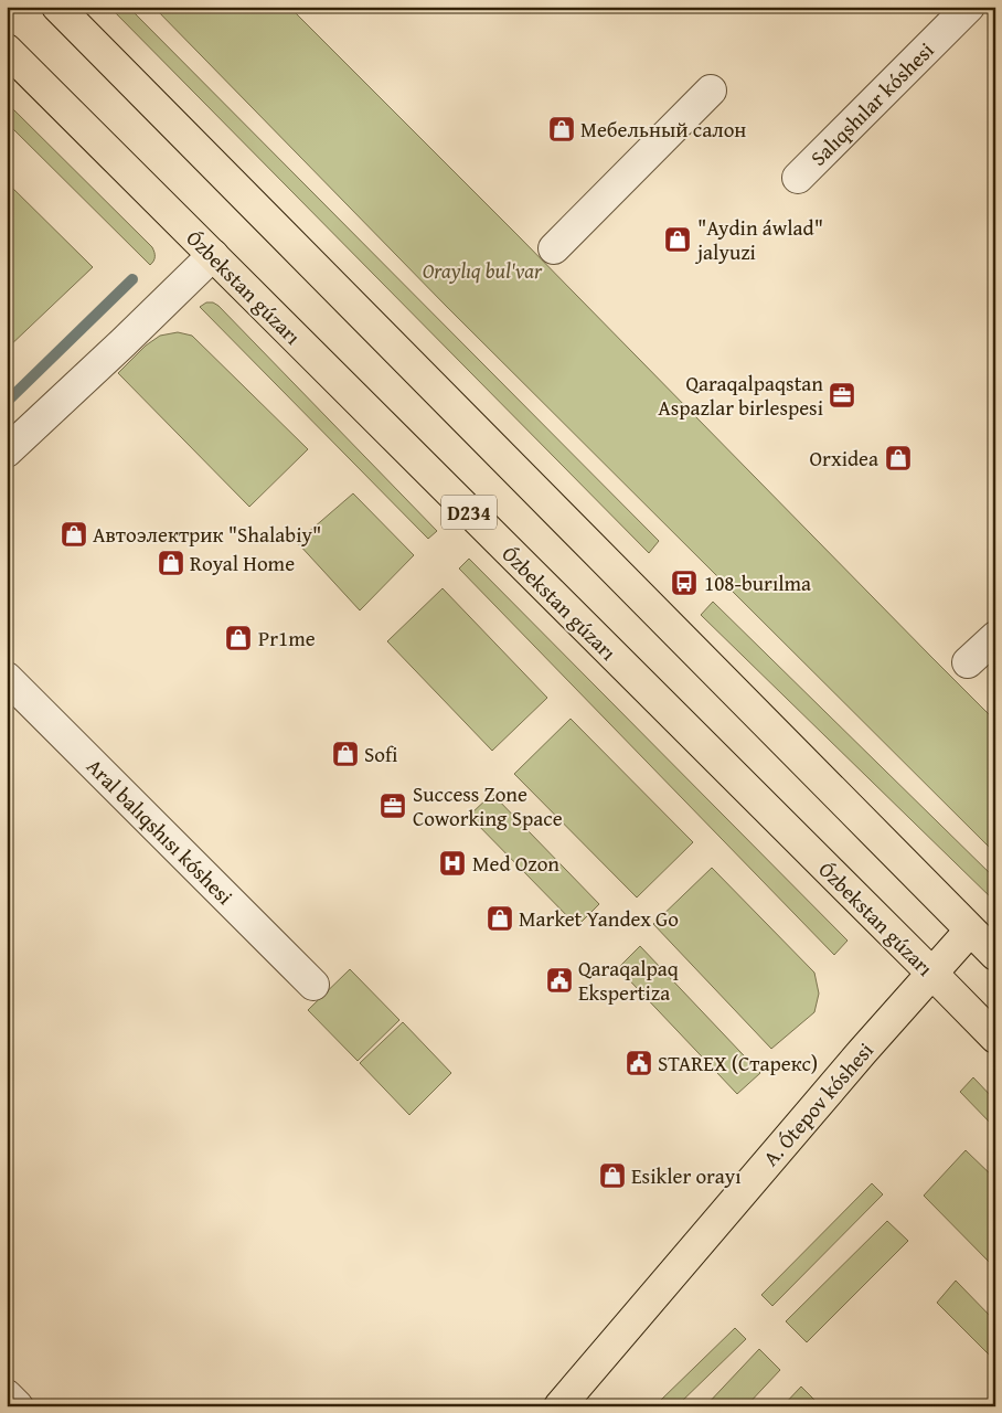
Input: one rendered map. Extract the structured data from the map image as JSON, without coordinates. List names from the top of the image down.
{
  "streets": {
    "main road": ["Ózbekstan gúzarı", "D234", "A. Ótepov kóshesi"],
    "street": ["Salıqshılar kóshesi", "Aral balıqshısı kóshesi"]
  },
  "crossings": [
    ["Ózbekstan gúzarı", "A. Ótepov kóshesi"]
  ],
  "parks": ["Oraylıq bul'var"],
  "places": {
    "shop": [
      "Мебельный салон",
      "\"Aydin áwlad\" jalyuzi",
      "Orxidea",
      "Автоэлектрик \"Shalabiy\"",
      "Royal Home",
      "Pr1me",
      "Sofi",
      "Market Yandex Go",
      "Esikler orayı"
    ],
    "office": ["Qaraqalpaqstan Aspazlar birlespesi", "Success Zone Coworking Space"],
    "bus stop": ["108-burılma"],
    "hospital": ["Med Ozon"],
    "public building": ["Qaraqalpaq Ekspertiza", "STAREX (Старекс)"]
  }
}
